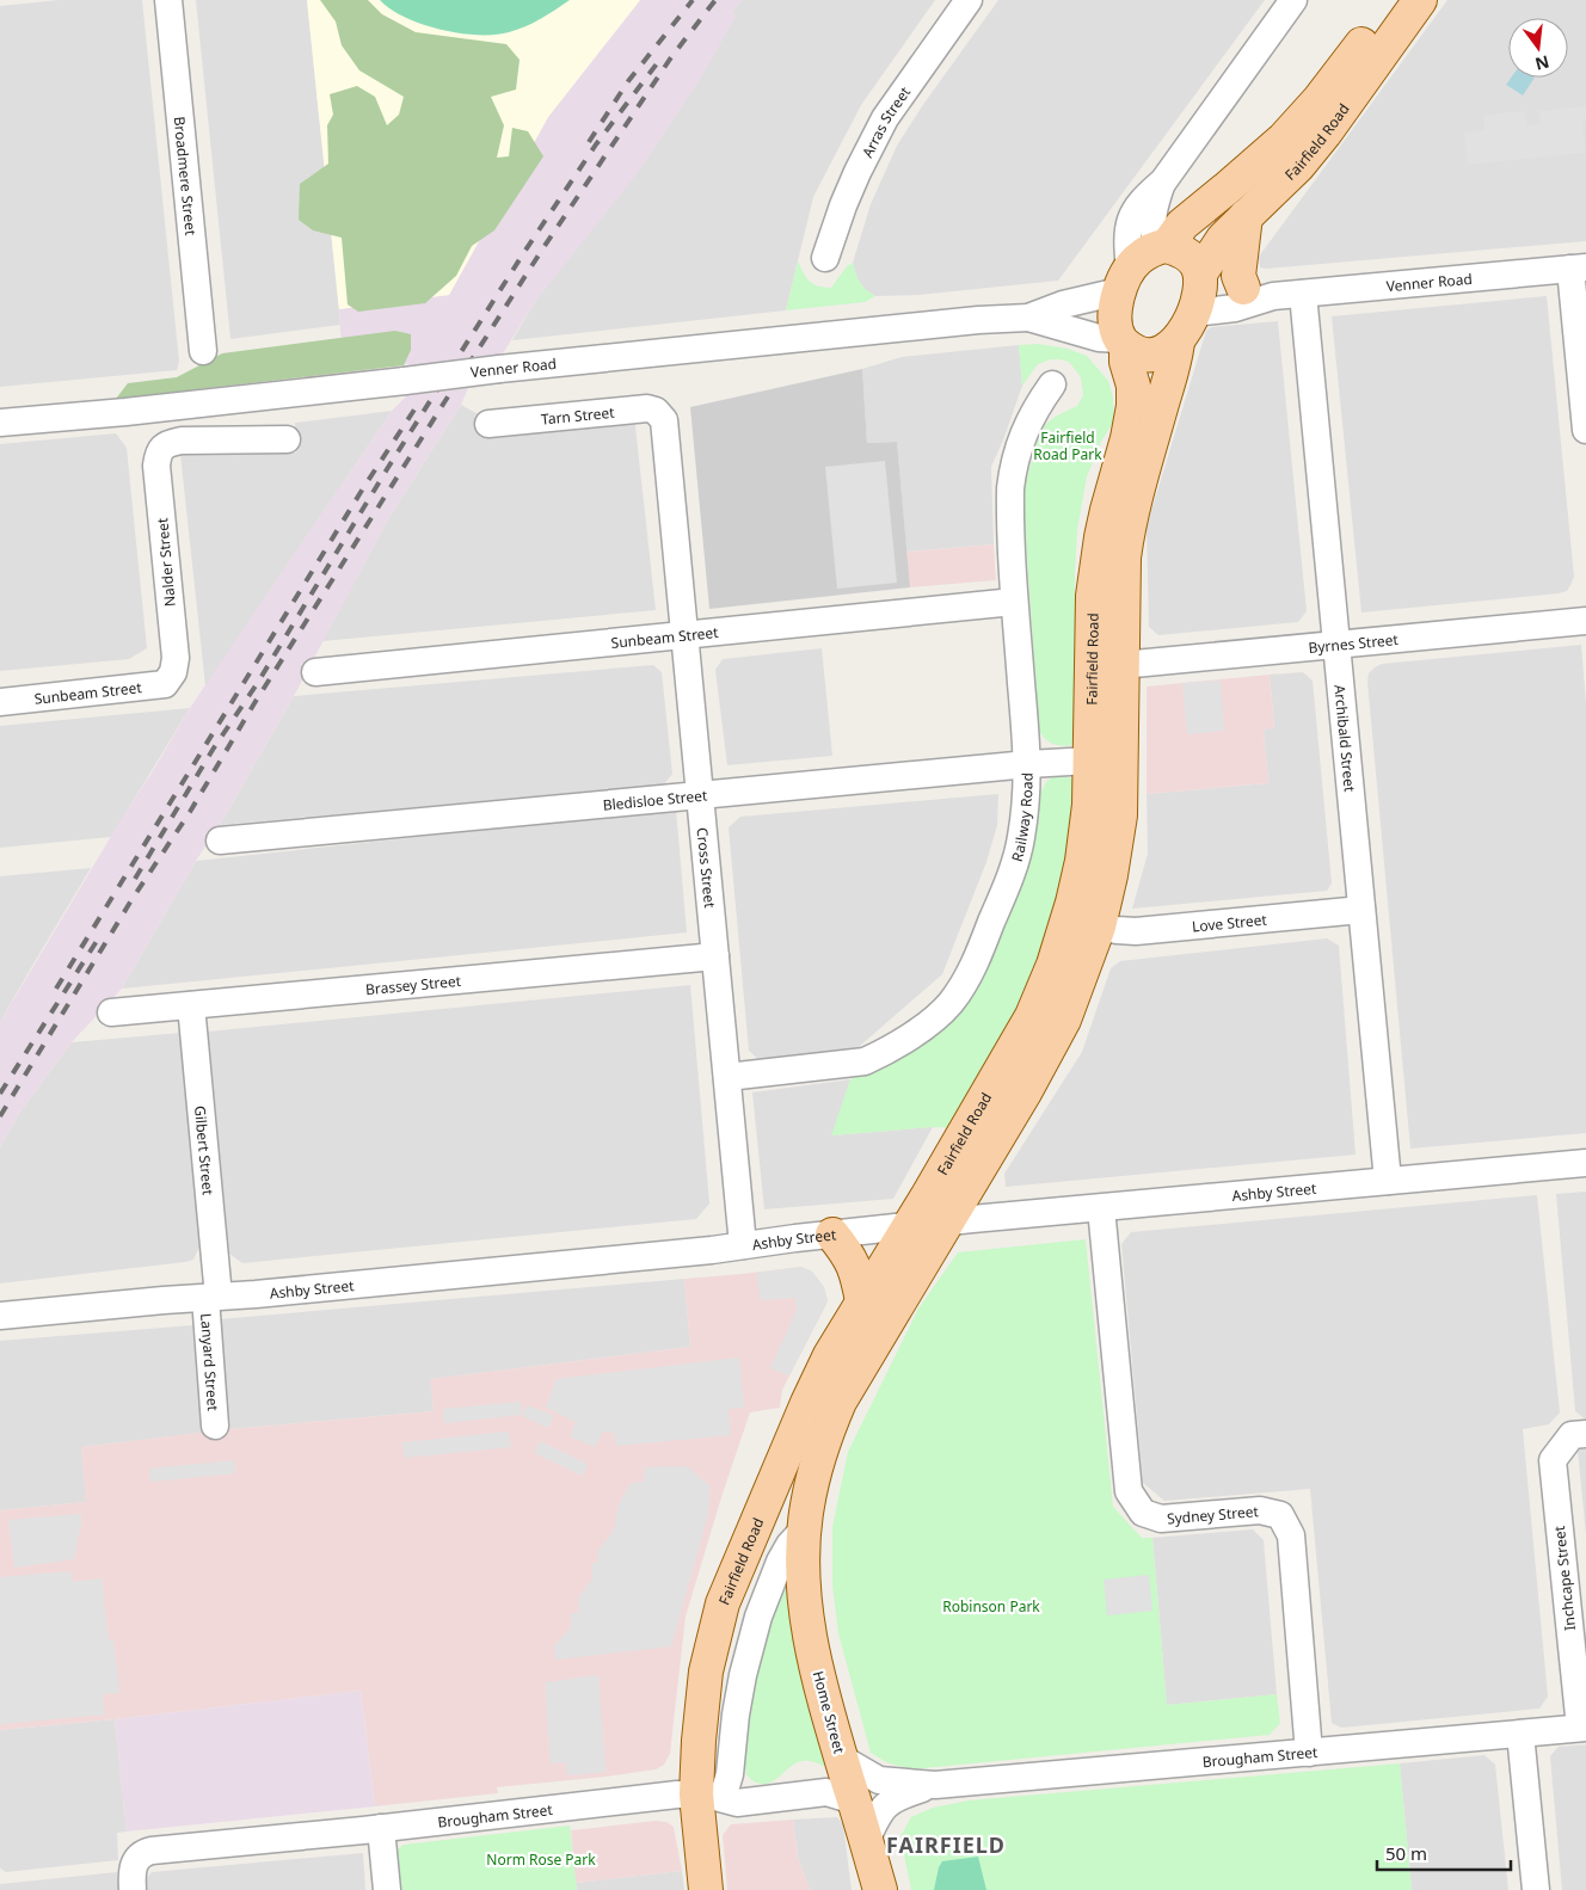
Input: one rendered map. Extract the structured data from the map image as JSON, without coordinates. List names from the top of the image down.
{
  "streets": {
    "main road": ["Fairfield Road", "Home Street"],
    "street": [
      "Arras Street",
      "Broadmere Street",
      "Venner Road",
      "Tarn Street",
      "Nalder Street",
      "Sunbeam Street",
      "Byrnes Street",
      "Archibald Street",
      "Bledisloe Street",
      "Railway Road",
      "Cross Street",
      "Love Street",
      "Brassey Street",
      "Gilbert Street",
      "Ashby Street",
      "Lanyard Street",
      "Sydney Street",
      "Inchcape Street",
      "Brougham Street"
    ]
  },
  "crossings": [
    ["Fairfield Road", "Venner Road"],
    ["Fairfield Road", "Byrnes Street"],
    ["Fairfield Road", "Bledisloe Street"],
    ["Fairfield Road", "Love Street"],
    ["Fairfield Road", "Ashby Street"],
    ["Fairfield Road", "Home Street"],
    ["Fairfield Road", "Brougham Street"],
    ["Venner Road", "Archibald Street"],
    ["Tarn Street", "Cross Street"],
    ["Nalder Street", "Sunbeam Street"],
    ["Sunbeam Street", "Railway Road"],
    ["Sunbeam Street", "Cross Street"],
    ["Byrnes Street", "Archibald Street"],
    ["Archibald Street", "Love Street"],
    ["Archibald Street", "Ashby Street"],
    ["Bledisloe Street", "Railway Road"],
    ["Bledisloe Street", "Cross Street"],
    ["Railway Road", "Cross Street"],
    ["Cross Street", "Brassey Street"],
    ["Cross Street", "Ashby Street"],
    ["Brassey Street", "Gilbert Street"],
    ["Gilbert Street", "Ashby Street"],
    ["Gilbert Street", "Lanyard Street"],
    ["Ashby Street", "Lanyard Street"],
    ["Ashby Street", "Sydney Street"],
    ["Sydney Street", "Brougham Street"],
    ["Inchcape Street", "Brougham Street"],
    ["Home Street", "Brougham Street"]
  ],
  "districts": ["FAIRFIELD"],
  "parks": ["Fairfield Road Park", "Robinson Park", "Norm Rose Park"],
  "scale_bar": "50 m",
  "north": "bottom"
}
